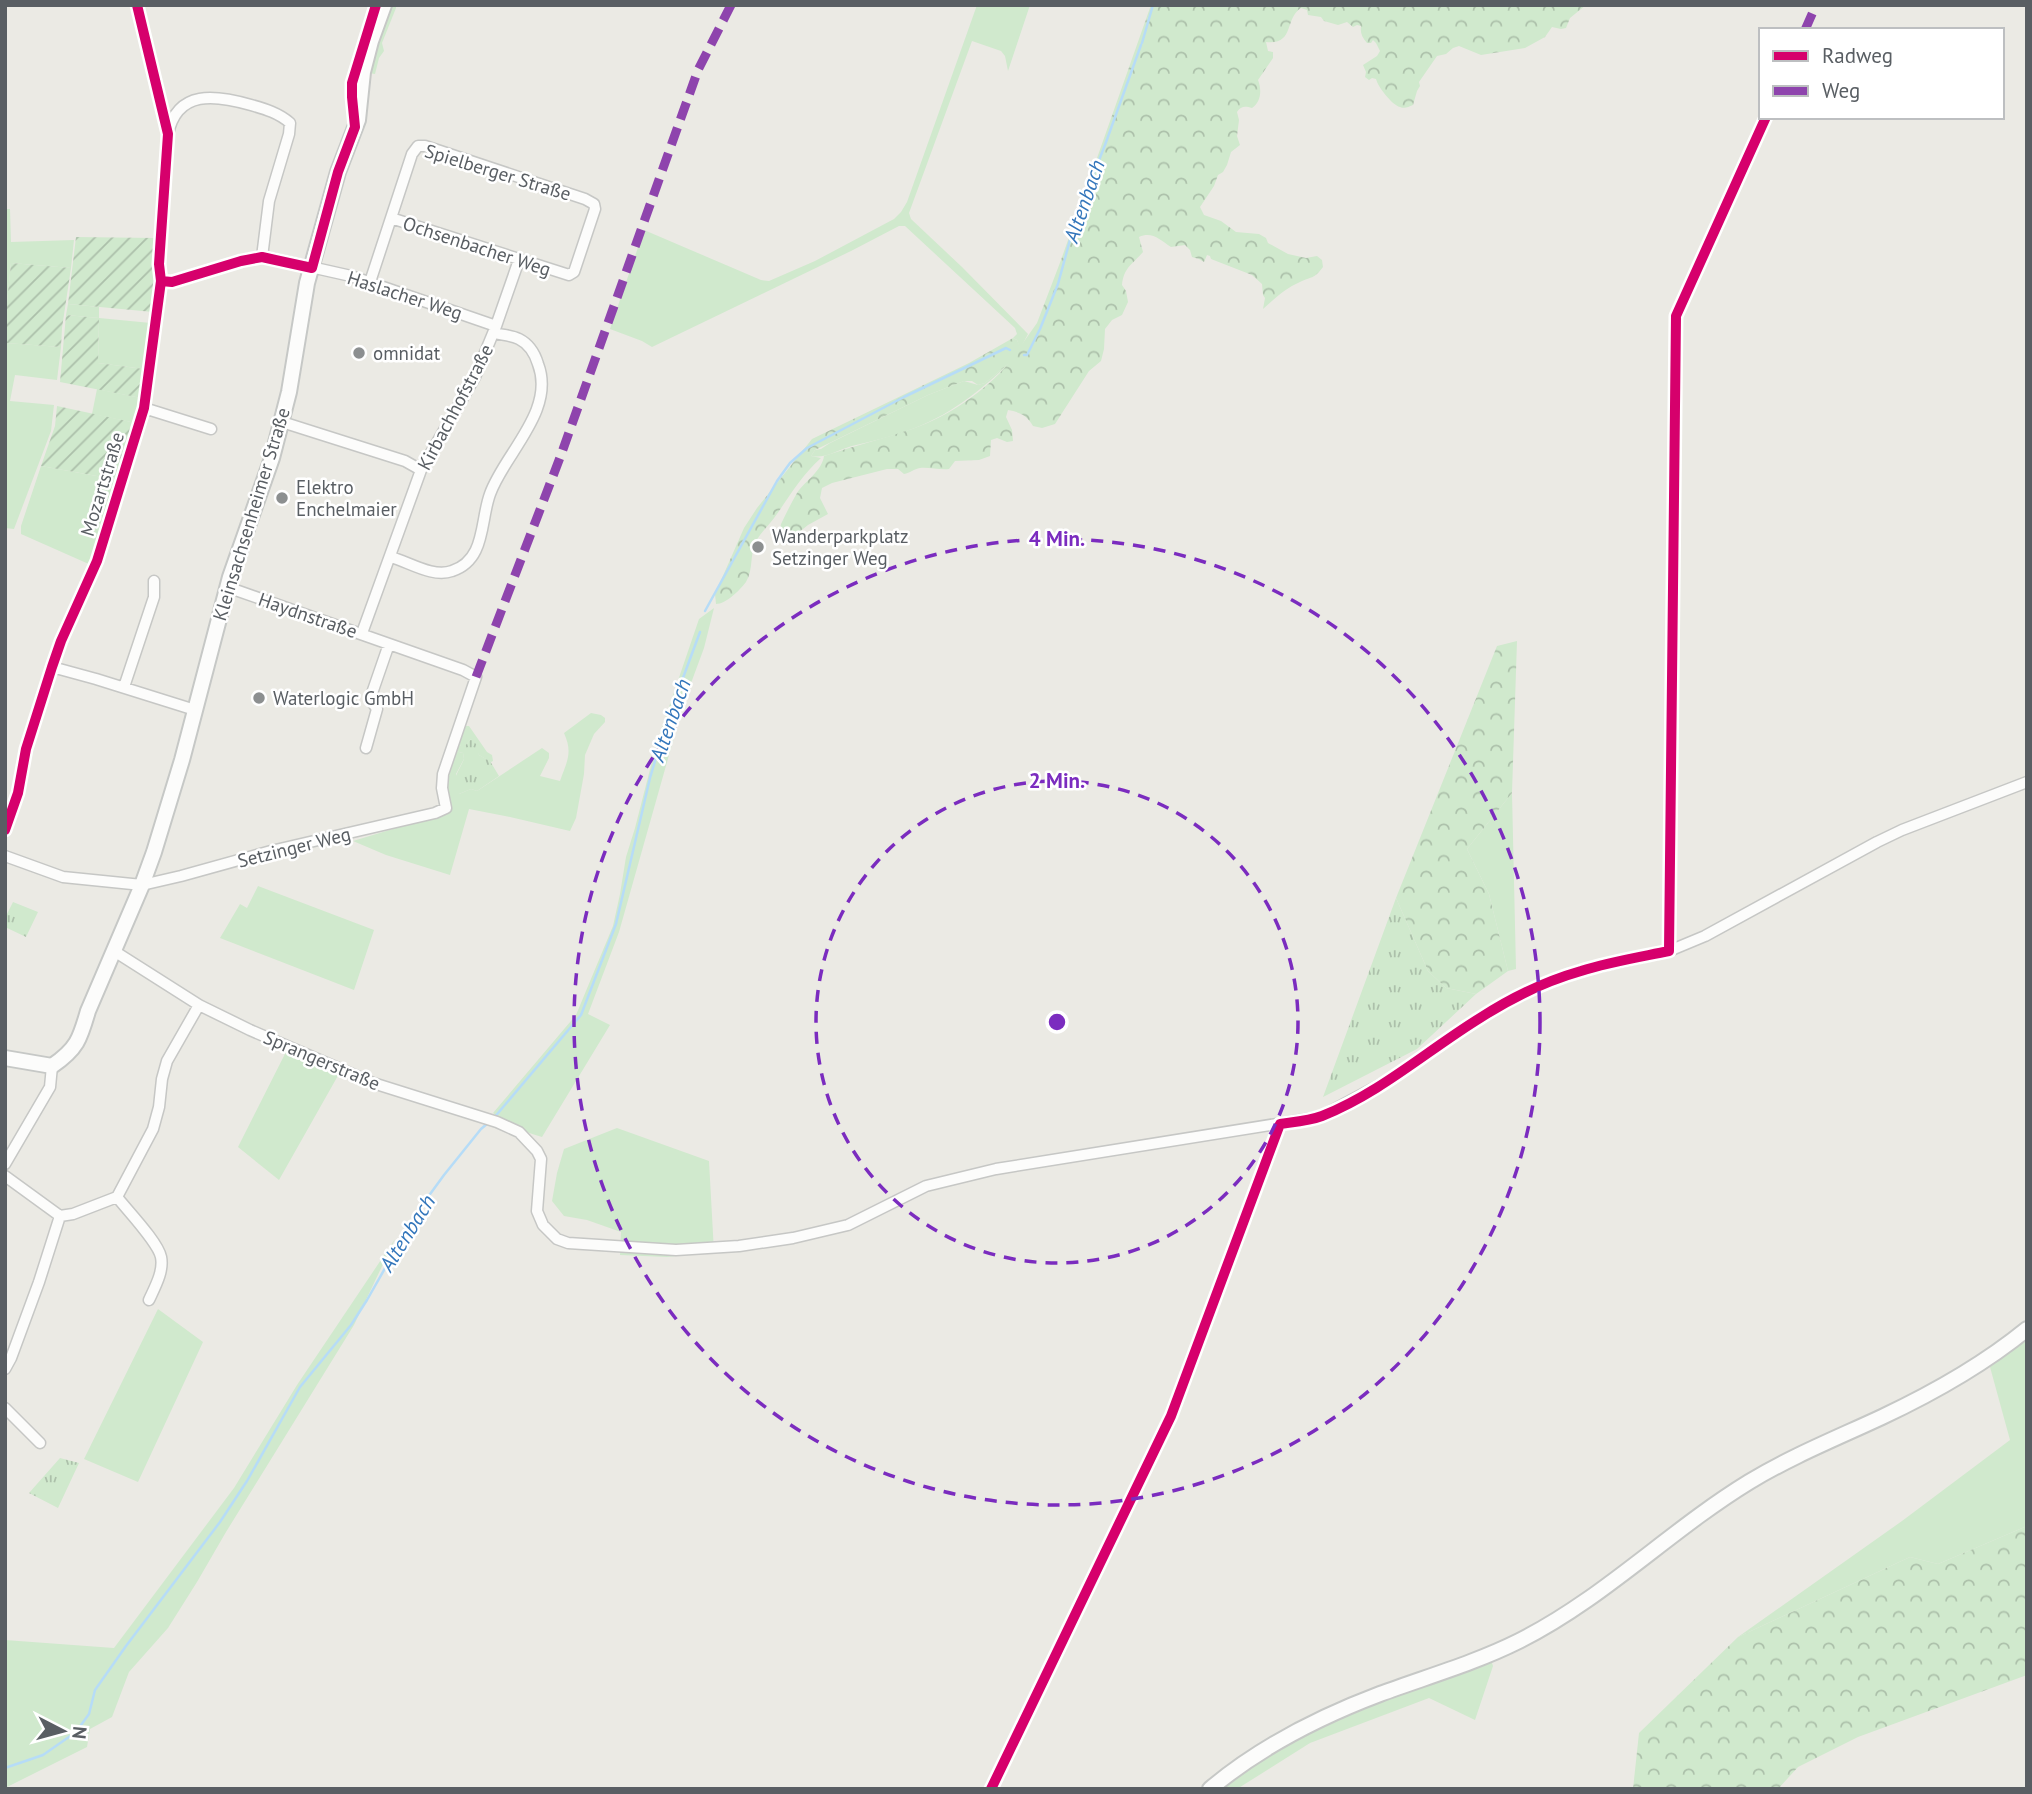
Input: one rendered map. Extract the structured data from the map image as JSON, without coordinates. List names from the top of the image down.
{
  "streets": {
    "main road": ["Kleinsachsenheimer Straße"],
    "street": [
      "Spielberger Straße",
      "Ochsenbacher Weg",
      "Haslacher Weg",
      "Kirbachhofstraße",
      "Mozartstraße",
      "Haydnstraße",
      "Setzinger Weg",
      "Sprangerstraße"
    ]
  },
  "crossings": [
    ["Spielberger Straße", "Ochsenbacher Weg"],
    ["Spielberger Straße", "Haslacher Weg"],
    ["Ochsenbacher Weg", "Kirbachhofstraße"],
    ["Haslacher Weg", "Kirbachhofstraße"],
    ["Haslacher Weg", "Mozartstraße"],
    ["Haslacher Weg", "Kleinsachsenheimer Straße"],
    ["Kirbachhofstraße", "Haydnstraße"],
    ["Kleinsachsenheimer Straße", "Haydnstraße"],
    ["Kleinsachsenheimer Straße", "Setzinger Weg"],
    ["Kleinsachsenheimer Straße", "Sprangerstraße"],
    ["Haydnstraße", "Setzinger Weg"]
  ],
  "water": ["Altenbach"],
  "places": [
    "omnidat",
    "Elektro Enchelmaier",
    "Wanderparkplatz Setzinger Weg",
    "Waterlogic GmbH"
  ],
  "legend": ["Radweg", "Weg"],
  "north": "right",
  "rings": ["4 Min.", "2 Min."]
}
